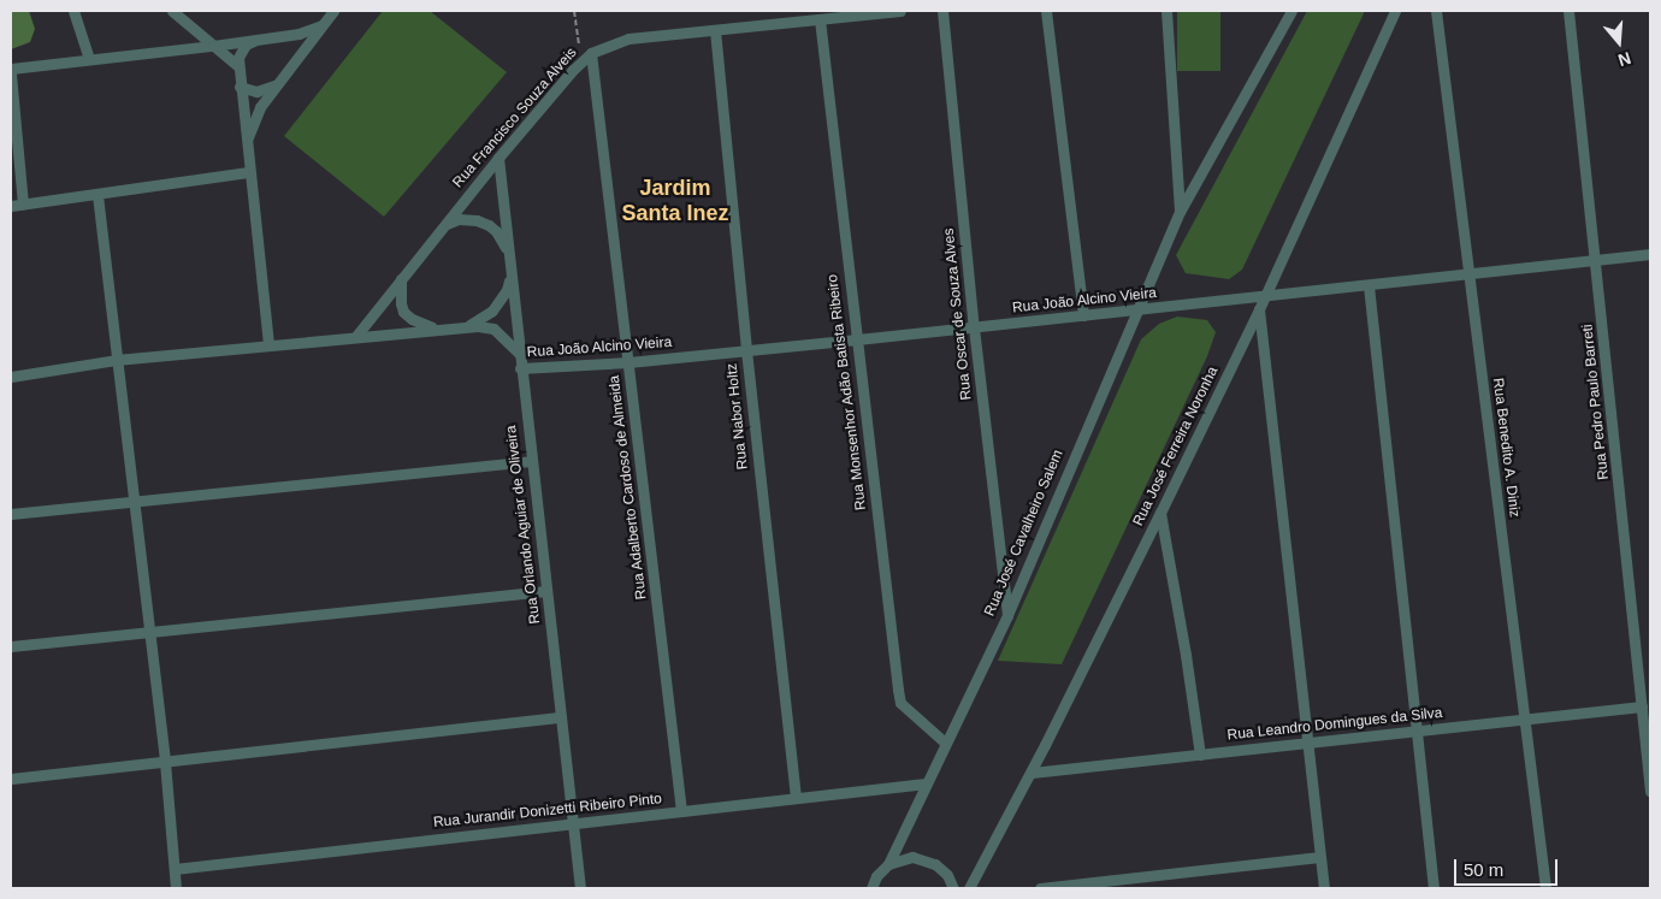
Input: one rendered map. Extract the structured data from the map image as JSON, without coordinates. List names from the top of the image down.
{
  "streets": {
    "street": [
      "Rua Francisco Souza Alveis",
      "Rua João Alcino Vieira",
      "Rua Oscar de Souza Alves",
      "Rua Monsenhor Adão Batista Ribeiro",
      "Rua Pedro Paulo Barreti",
      "Rua Nabor Holtz",
      "Rua José Ferreira Noronha",
      "Rua Benedito A. Diniz",
      "Rua Adalberto Cardoso de Almeida",
      "Rua Orlando Aguiar de Oliveira",
      "Rua José Cavalheiro Salem",
      "Rua Leandro Domingues da Silva",
      "Rua Jurandir Donizetti Ribeiro Pinto"
    ]
  },
  "crossings": [
    ["Rua Francisco Souza Alveis", "Rua Monsenhor Adão Batista Ribeiro"],
    ["Rua Francisco Souza Alveis", "Rua Nabor Holtz"],
    ["Rua Francisco Souza Alveis", "Rua Adalberto Cardoso de Almeida"],
    ["Rua Francisco Souza Alveis", "Rua Orlando Aguiar de Oliveira"],
    ["Rua João Alcino Vieira", "Rua Oscar de Souza Alves"],
    ["Rua João Alcino Vieira", "Rua Monsenhor Adão Batista Ribeiro"],
    ["Rua João Alcino Vieira", "Rua Pedro Paulo Barreti"],
    ["Rua João Alcino Vieira", "Rua Nabor Holtz"],
    ["Rua João Alcino Vieira", "Rua José Ferreira Noronha"],
    ["Rua João Alcino Vieira", "Rua Benedito A. Diniz"],
    ["Rua João Alcino Vieira", "Rua Adalberto Cardoso de Almeida"],
    ["Rua João Alcino Vieira", "Rua Orlando Aguiar de Oliveira"],
    ["Rua João Alcino Vieira", "Rua José Cavalheiro Salem"],
    ["Rua Oscar de Souza Alves", "Rua José Cavalheiro Salem"],
    ["Rua Monsenhor Adão Batista Ribeiro", "Rua José Cavalheiro Salem"],
    ["Rua Pedro Paulo Barreti", "Rua Leandro Domingues da Silva"],
    ["Rua Nabor Holtz", "Rua Jurandir Donizetti Ribeiro Pinto"],
    ["Rua José Ferreira Noronha", "Rua Leandro Domingues da Silva"],
    ["Rua Benedito A. Diniz", "Rua Leandro Domingues da Silva"],
    ["Rua Adalberto Cardoso de Almeida", "Rua Jurandir Donizetti Ribeiro Pinto"],
    ["Rua Orlando Aguiar de Oliveira", "Rua Jurandir Donizetti Ribeiro Pinto"],
    ["Rua José Cavalheiro Salem", "Rua Jurandir Donizetti Ribeiro Pinto"]
  ],
  "districts": ["Jardim Santa Inez"],
  "scale_bar": "50 m",
  "north": "bottom"
}
